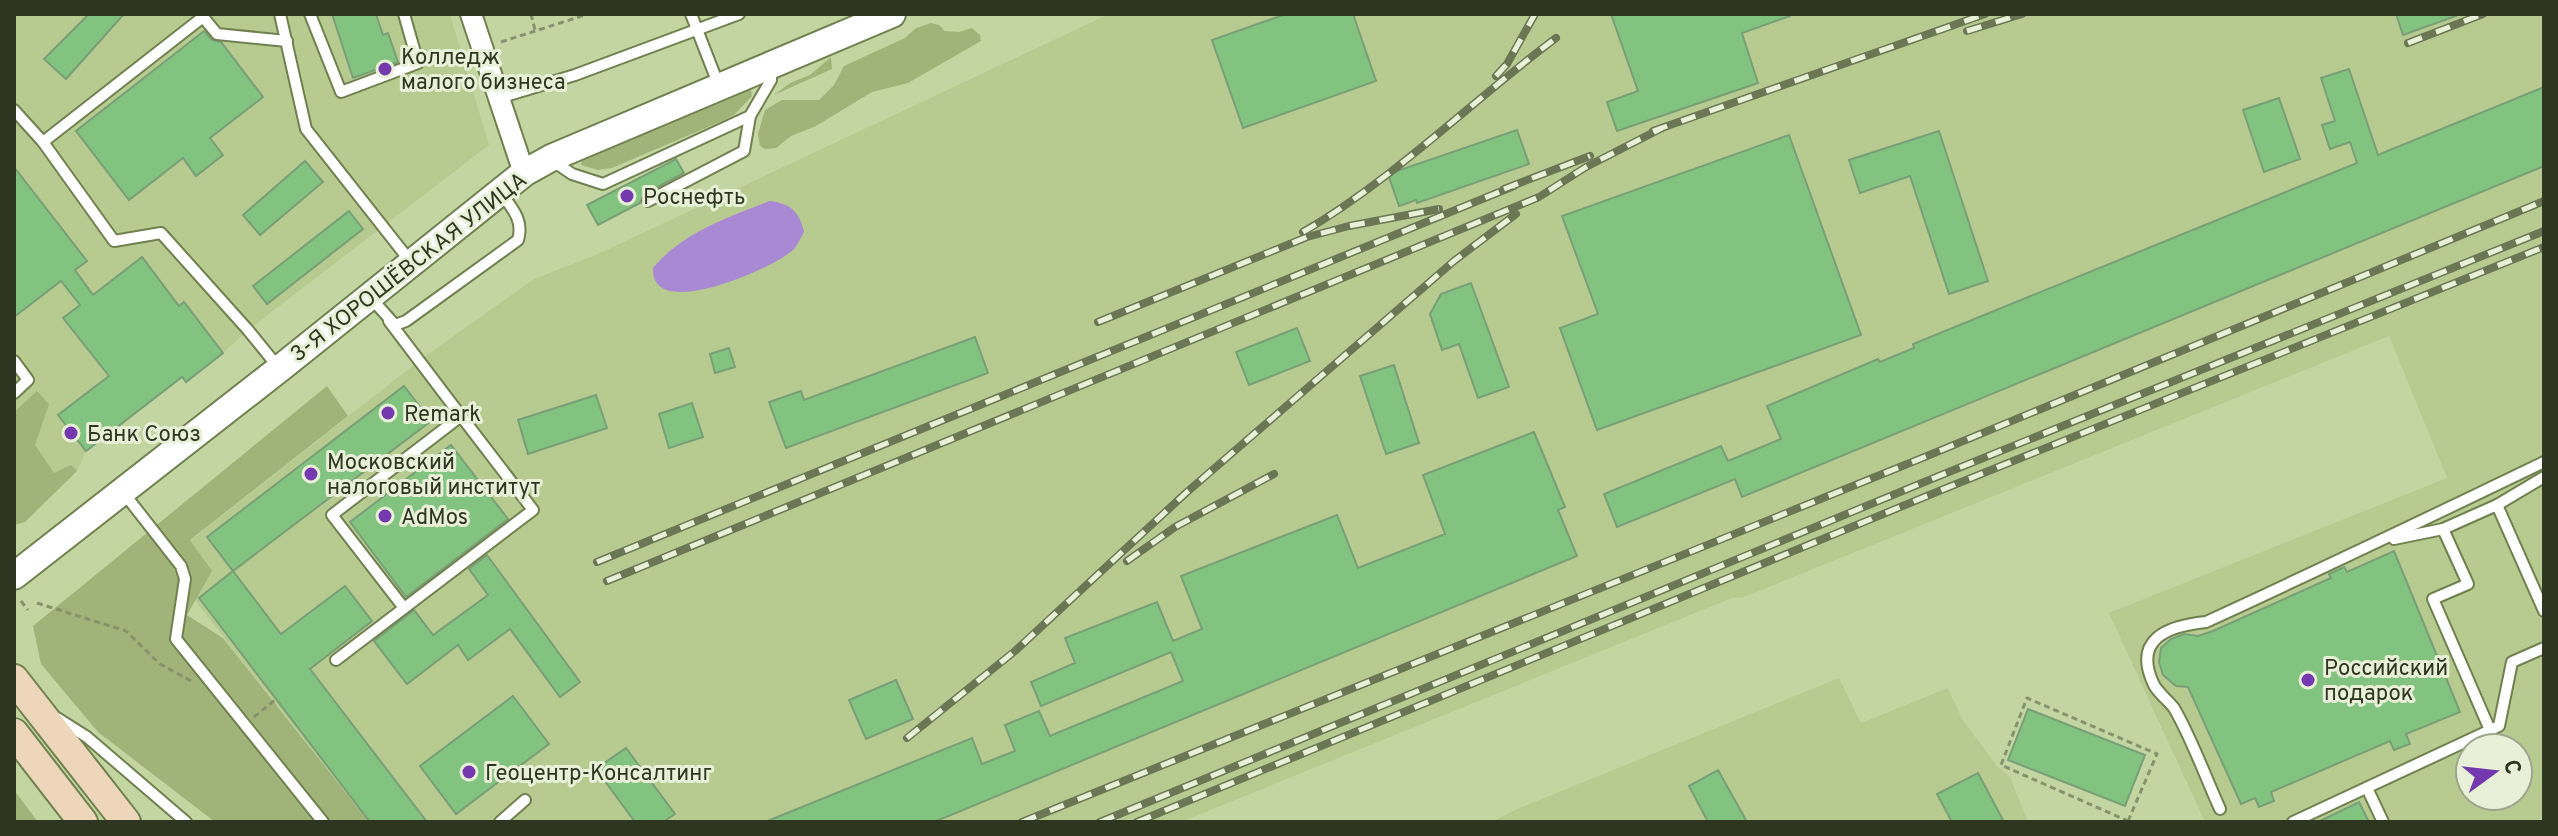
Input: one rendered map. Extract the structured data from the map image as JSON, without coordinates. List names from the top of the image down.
{
  "streets": {
    "street": ["3-Я ХОРОШЁВСКАЯ УЛИЦА"]
  },
  "places": [
    "Колледж малого бизнеса",
    "Роснефть",
    "Remark",
    "Банк Союз",
    "Московский налоговый институт",
    "AdMos",
    "Российский подарок",
    "Геоцентр-Консалтинг"
  ],
  "north": "right"
}
